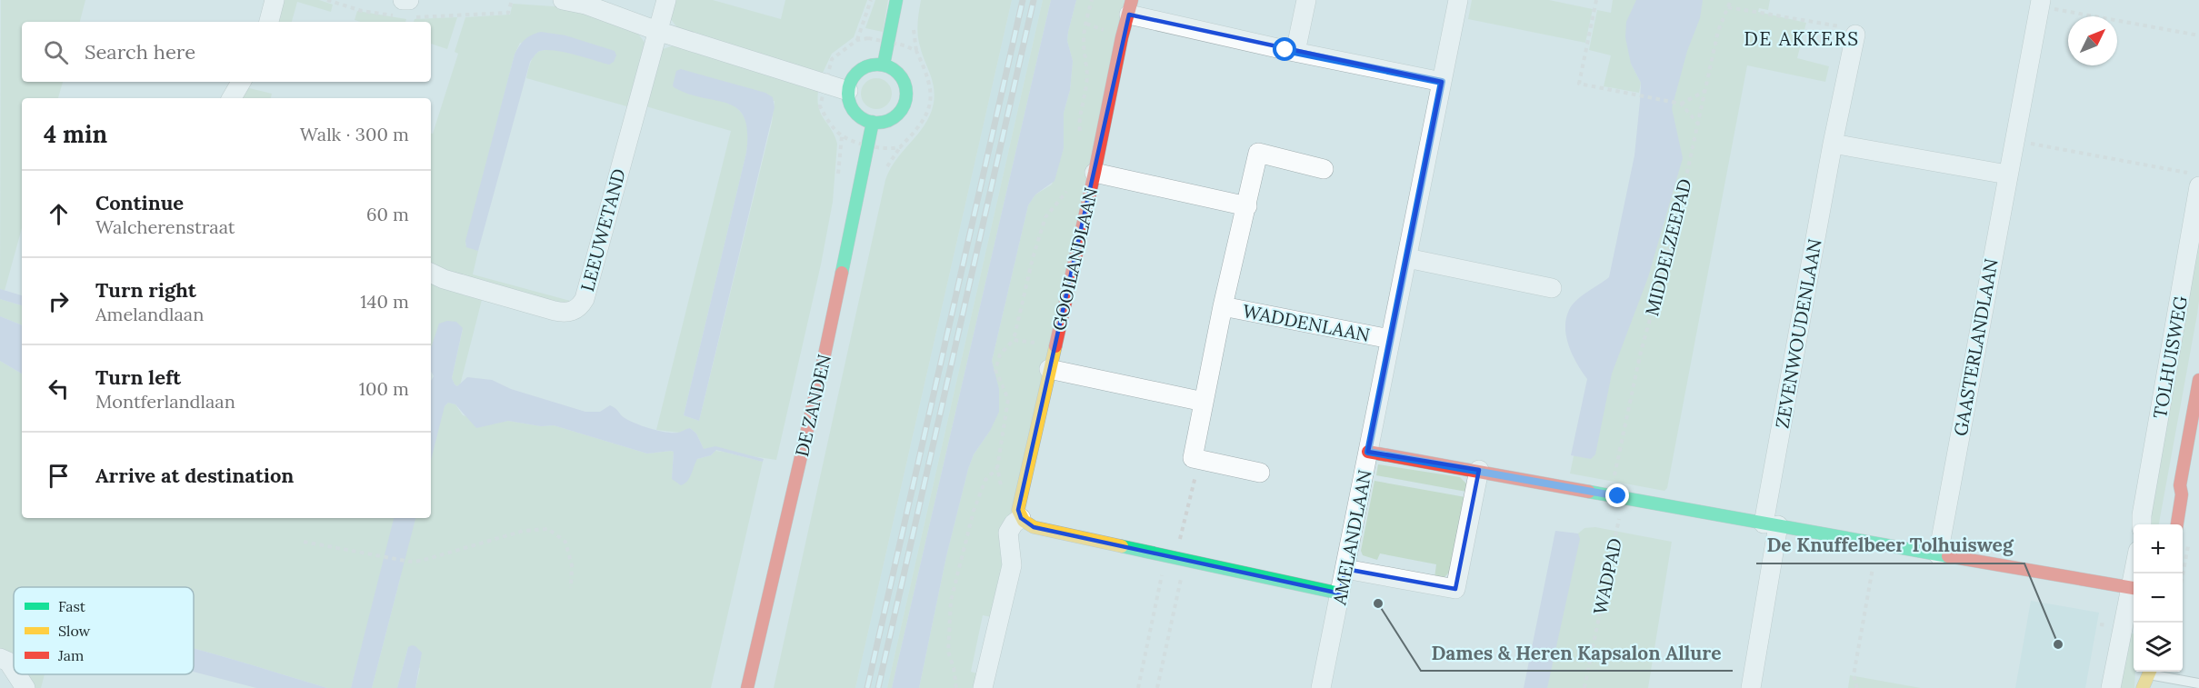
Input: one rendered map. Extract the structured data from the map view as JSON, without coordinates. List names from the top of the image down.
{
  "streets": {
    "street": [
      "LEEUWETAND",
      "GOOILANDLAAN",
      "WADDENLAAN",
      "ZEVENWOUDENLAAN",
      "GAASTERLANDLAAN",
      "TOLHUISWEG",
      "DE ZANDEN",
      "AMELANDLAAN"
    ],
    "path": ["MIDDELZEEPAD", "WADPAD"]
  },
  "crossings": [
    ["MIDDELZEEPAD", "WADPAD"],
    ["WADDENLAAN", "AMELANDLAAN"]
  ],
  "districts": ["DE AKKERS"],
  "places": ["Dames & Heren Kapsalon Allure", "De Knuffelbeer Tolhuisweg"],
  "legend": ["Fast", "Slow", "Jam"],
  "north": "top right",
  "page": {
    "search": "Search here",
    "heading": ["4 min", "Walk · 300 m"],
    "list": [
      ["Continue", "Walcherenstraat", "60 m"],
      ["Turn right", "Amelandlaan", "140 m"],
      ["Turn left", "Montferlandlaan", "100 m"],
      "Arrive at destination"
    ],
    "map_buttons": ["+", "−"]
  }
}
